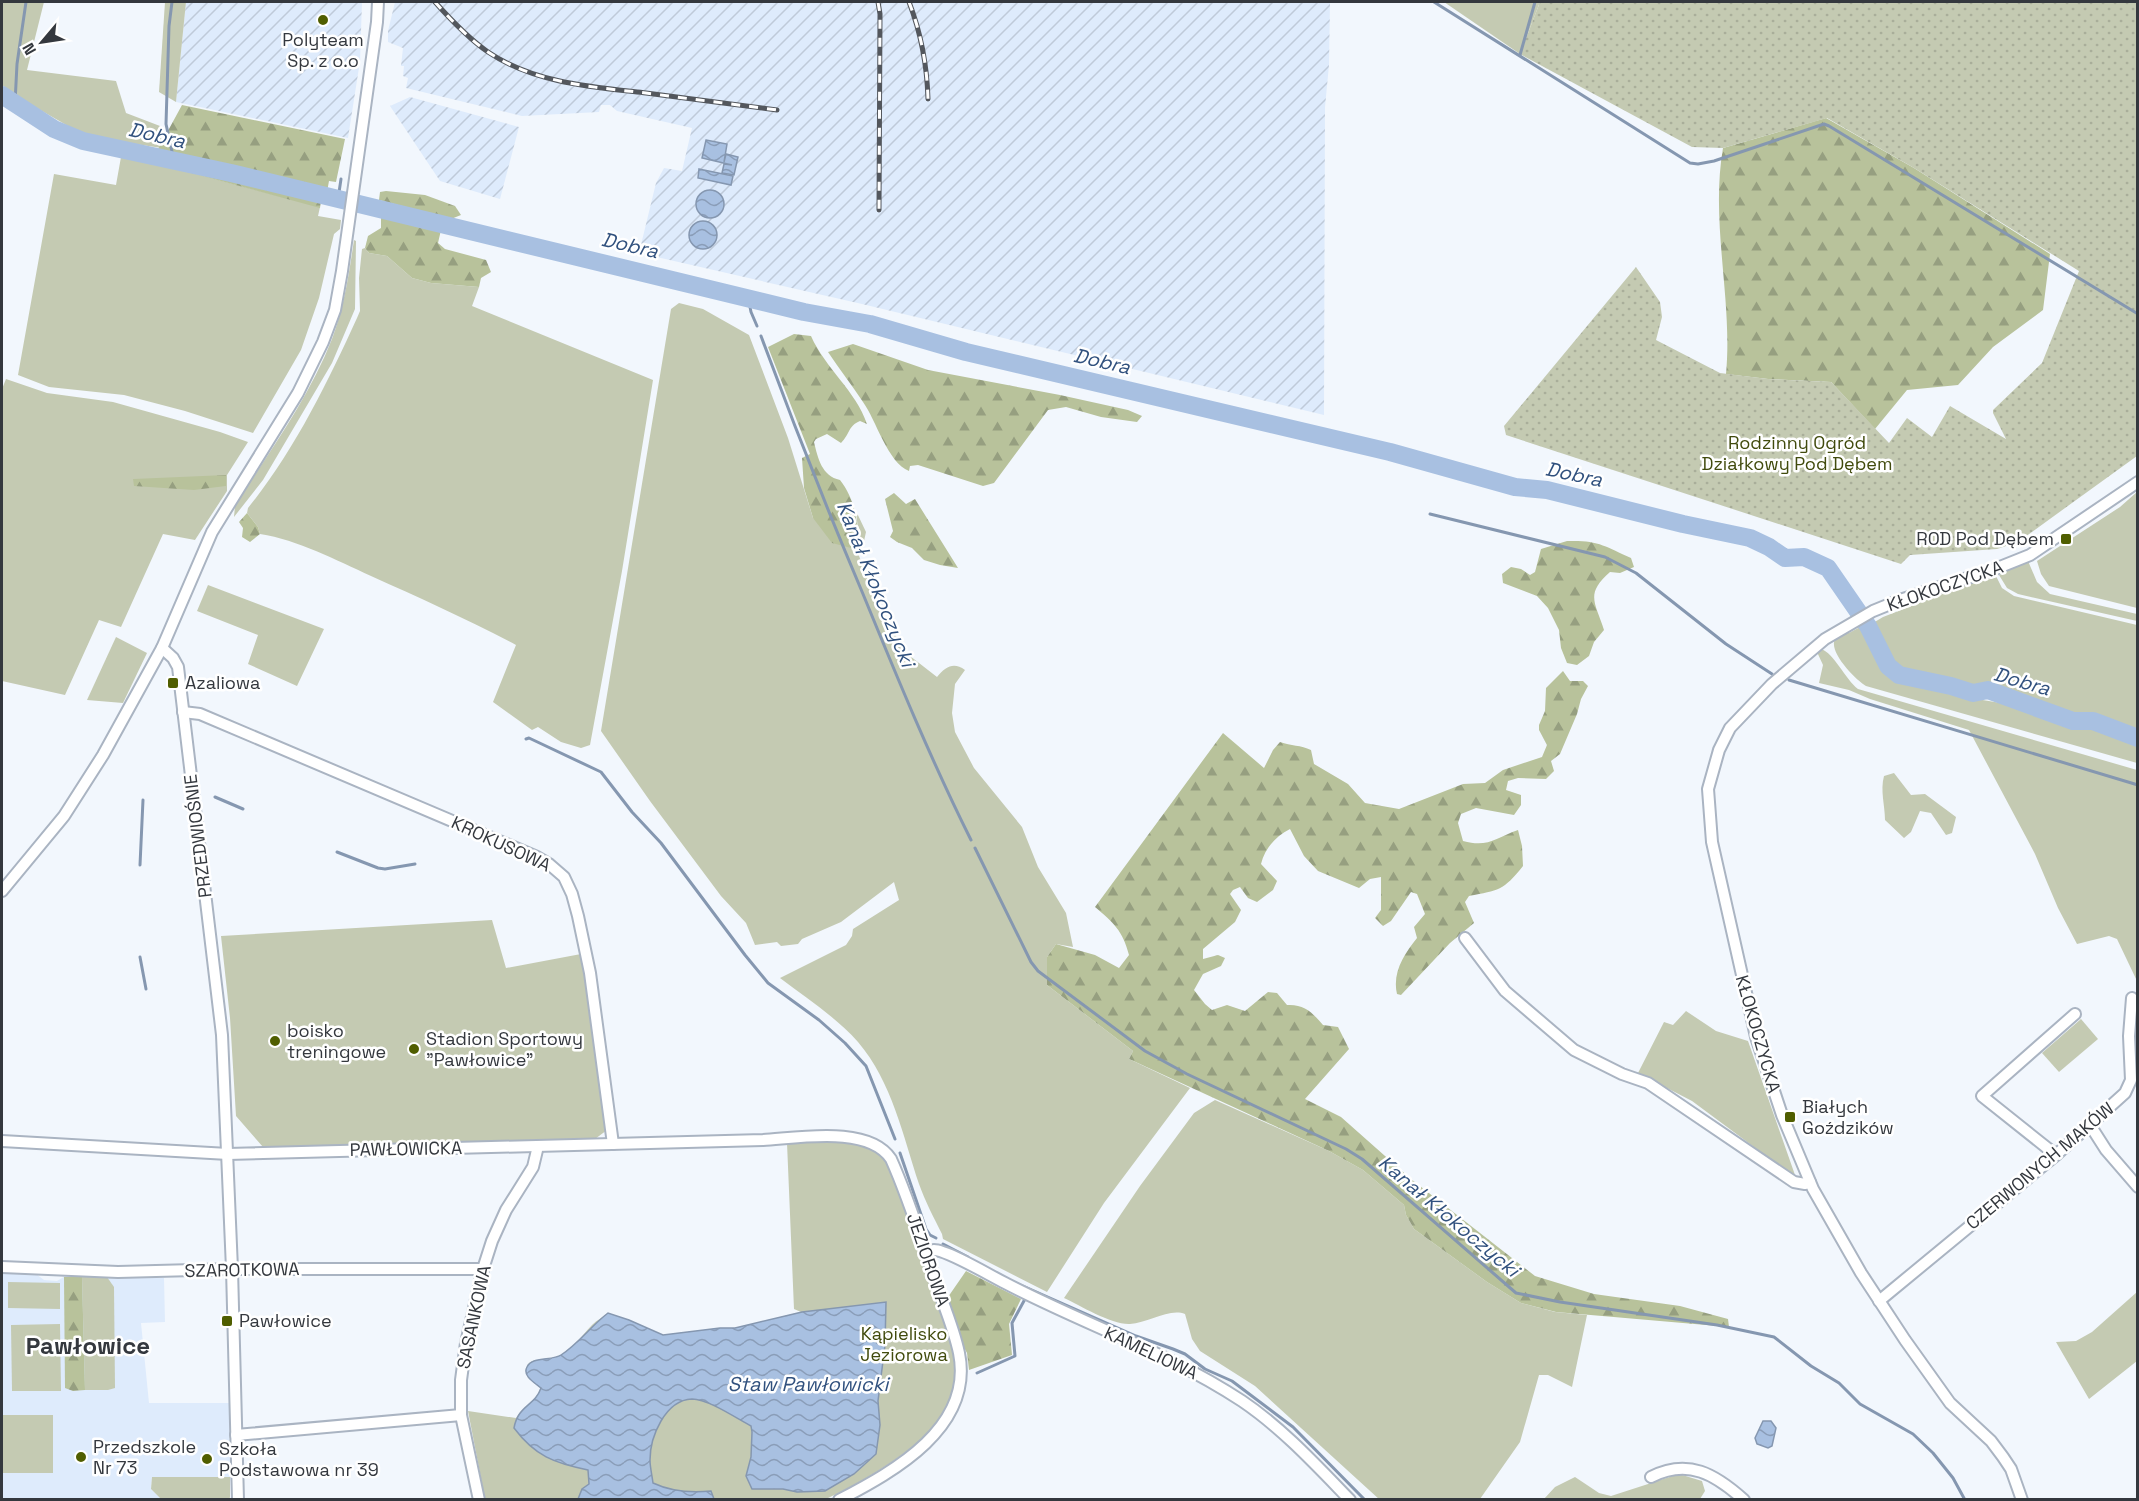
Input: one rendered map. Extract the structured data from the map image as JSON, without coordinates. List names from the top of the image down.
{
  "streets": {
    "street": [
      "KŁOKOCZYCKA",
      "PRZEDWIOŚNIE",
      "KROKUSOWA",
      "PAWŁOWICKA",
      "CZERWONYCH MAKÓW",
      "JEZIOROWA",
      "SZAROTKOWA",
      "SASANKOWA",
      "KAMELIOWA"
    ]
  },
  "crossings": [
    ["KŁOKOCZYCKA", "CZERWONYCH MAKÓW"],
    ["PRZEDWIOŚNIE", "KROKUSOWA"],
    ["PRZEDWIOŚNIE", "PAWŁOWICKA"],
    ["PRZEDWIOŚNIE", "SZAROTKOWA"],
    ["KROKUSOWA", "PAWŁOWICKA"],
    ["PAWŁOWICKA", "JEZIOROWA"],
    ["PAWŁOWICKA", "SASANKOWA"],
    ["JEZIOROWA", "KAMELIOWA"],
    ["SZAROTKOWA", "SASANKOWA"]
  ],
  "districts": ["Pawłowice"],
  "water": ["Dobra", "Kanał Kłokoczycki", "Staw Pawłowicki"],
  "parks": ["Rodzinny Ogród Działkowy Pod Dębem", "Kąpielisko Jeziorowa"],
  "places": {
    "other": [
      "Polyteam Sp. z o.o",
      "boisko treningowe",
      "Stadion Sportowy \"Pawłowice\"",
      "Przedszkole Nr 73",
      "Szkoła Podstawowa nr 39"
    ],
    "transit": [
      "ROD Pod Dębem",
      "Azaliowa",
      "Białych Goździków",
      "Pawłowice"
    ]
  },
  "north": "bottom left"
}
